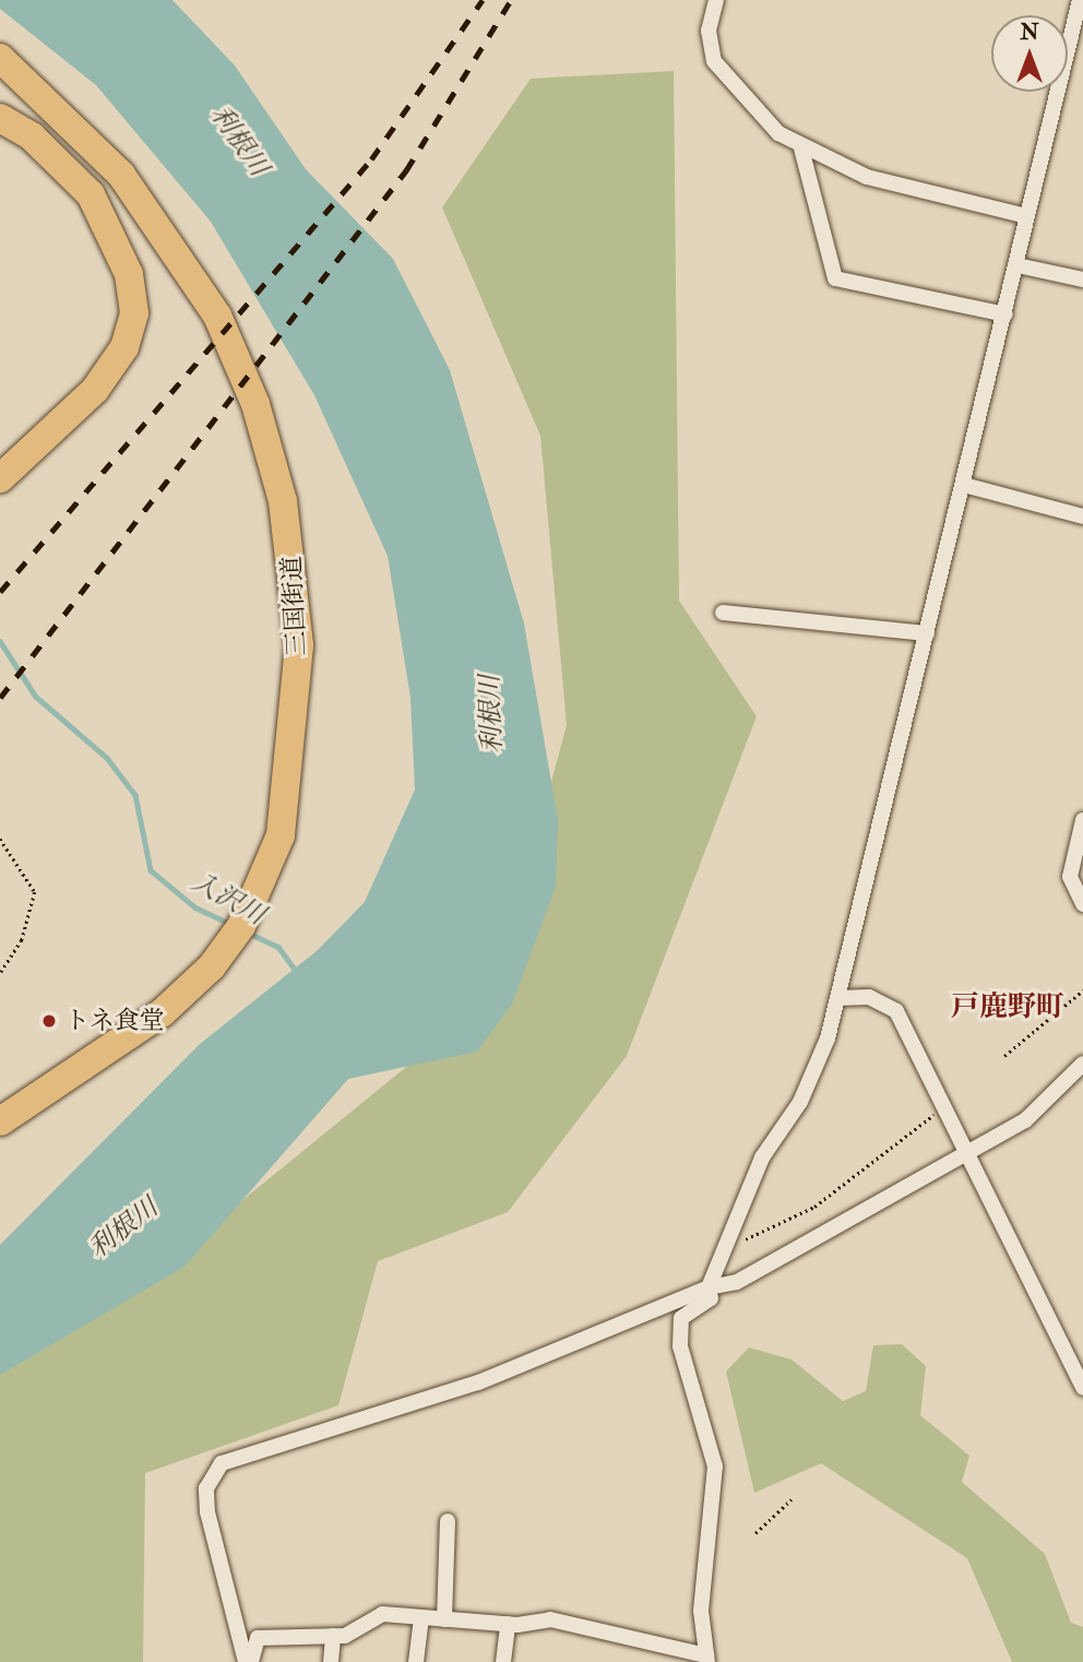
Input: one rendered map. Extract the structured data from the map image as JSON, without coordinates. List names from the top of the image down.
{
  "streets": {
    "highway": ["三国街道"]
  },
  "districts": ["戸鹿野町"],
  "water": ["利根川", "入沢川"],
  "places": ["トネ食堂"],
  "north": "top"
}
